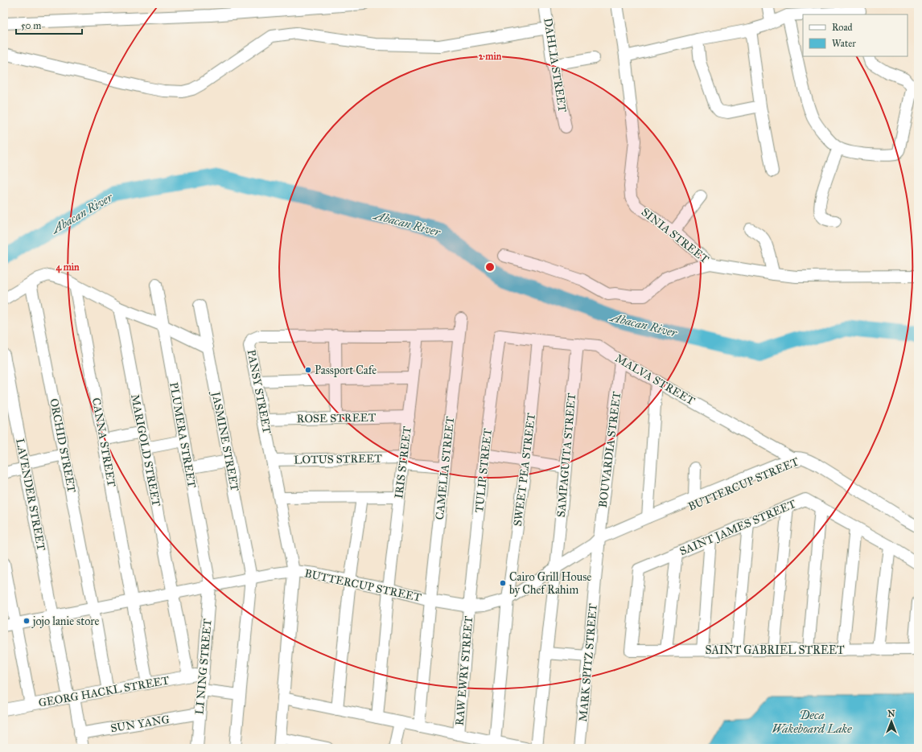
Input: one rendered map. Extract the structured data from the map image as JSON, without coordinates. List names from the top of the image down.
{
  "streets": {
    "street": [
      "DAHLIA STREET",
      "SINIA STREET",
      "MALVA STREET",
      "PANSY STREET",
      "ROSE STREET",
      "PLUMERA STREET",
      "JASMINE STREET",
      "CANNA STREET",
      "ORCHID STREET",
      "BOUVARDIA STREET",
      "MARIGOLD STREET",
      "SAMPAGUITA STREET",
      "LOTUS STREET",
      "IRIS STREET",
      "CAMELIA STREET",
      "SWEET PEA STREET",
      "TULIP STREET",
      "BUTTERCUP STREET",
      "LAVENDER STREET",
      "SAINT JAMES STREET",
      "SAINT GABRIEL STREET",
      "MARK SPITZ STREET",
      "LI NING STREET",
      "RAW EWRY STREET",
      "GEORG HACKL STREET",
      "SUN YANG"
    ]
  },
  "crossings": [
    ["MALVA STREET", "BOUVARDIA STREET"],
    ["MALVA STREET", "SAMPAGUITA STREET"],
    ["MALVA STREET", "SWEET PEA STREET"],
    ["MALVA STREET", "TULIP STREET"],
    ["MALVA STREET", "BUTTERCUP STREET"],
    ["PANSY STREET", "ROSE STREET"],
    ["PANSY STREET", "LOTUS STREET"],
    ["PANSY STREET", "IRIS STREET"],
    ["PANSY STREET", "CAMELIA STREET"],
    ["PANSY STREET", "BUTTERCUP STREET"],
    ["ROSE STREET", "IRIS STREET"],
    ["PLUMERA STREET", "BUTTERCUP STREET"],
    ["PLUMERA STREET", "LI NING STREET"],
    ["JASMINE STREET", "BUTTERCUP STREET"],
    ["CANNA STREET", "BUTTERCUP STREET"],
    ["CANNA STREET", "GEORG HACKL STREET"],
    ["ORCHID STREET", "BUTTERCUP STREET"],
    ["ORCHID STREET", "GEORG HACKL STREET"],
    ["BOUVARDIA STREET", "BUTTERCUP STREET"],
    ["BOUVARDIA STREET", "MARK SPITZ STREET"],
    ["MARIGOLD STREET", "BUTTERCUP STREET"],
    ["MARIGOLD STREET", "GEORG HACKL STREET"],
    ["SAMPAGUITA STREET", "BUTTERCUP STREET"],
    ["LOTUS STREET", "IRIS STREET"],
    ["LOTUS STREET", "CAMELIA STREET"],
    ["IRIS STREET", "BUTTERCUP STREET"],
    ["CAMELIA STREET", "BUTTERCUP STREET"],
    ["SWEET PEA STREET", "BUTTERCUP STREET"],
    ["TULIP STREET", "BUTTERCUP STREET"],
    ["TULIP STREET", "RAW EWRY STREET"],
    ["BUTTERCUP STREET", "LAVENDER STREET"],
    ["BUTTERCUP STREET", "MARK SPITZ STREET"],
    ["BUTTERCUP STREET", "LI NING STREET"],
    ["BUTTERCUP STREET", "RAW EWRY STREET"],
    ["LAVENDER STREET", "GEORG HACKL STREET"],
    ["LAVENDER STREET", "SUN YANG"],
    ["SAINT JAMES STREET", "SAINT GABRIEL STREET"],
    ["LI NING STREET", "GEORG HACKL STREET"],
    ["LI NING STREET", "SUN YANG"]
  ],
  "water": ["Abacan River", "Deca Wakeboard Lake"],
  "places": ["Passport Cafe", "Cairo Grill House by Chef Rahim", "jojo lanie store"],
  "legend": ["Road", "Water"],
  "scale_bar": "50 m",
  "north": "top",
  "rings": ["2 min", "4 min"]
}
